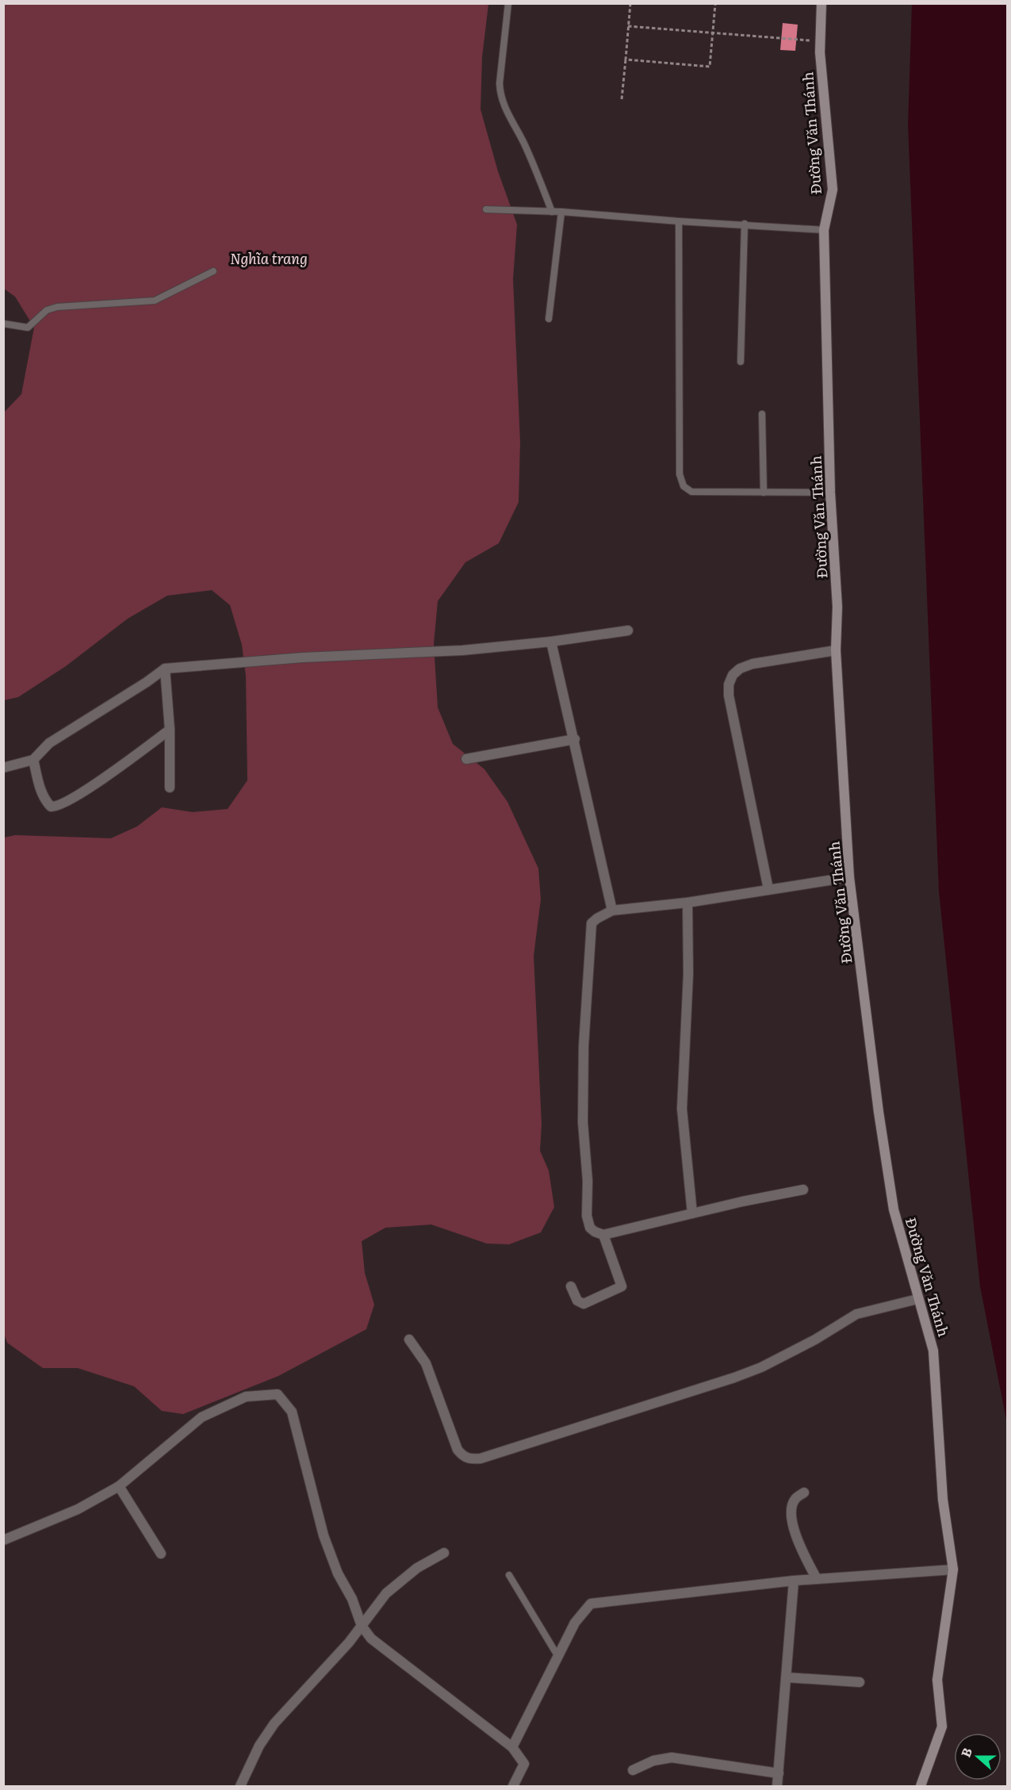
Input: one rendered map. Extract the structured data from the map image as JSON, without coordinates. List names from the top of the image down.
{
  "streets": {
    "main road": ["Đường Văn Thánh"]
  },
  "parks": ["Nghĩa trang"],
  "north": "left"
}
